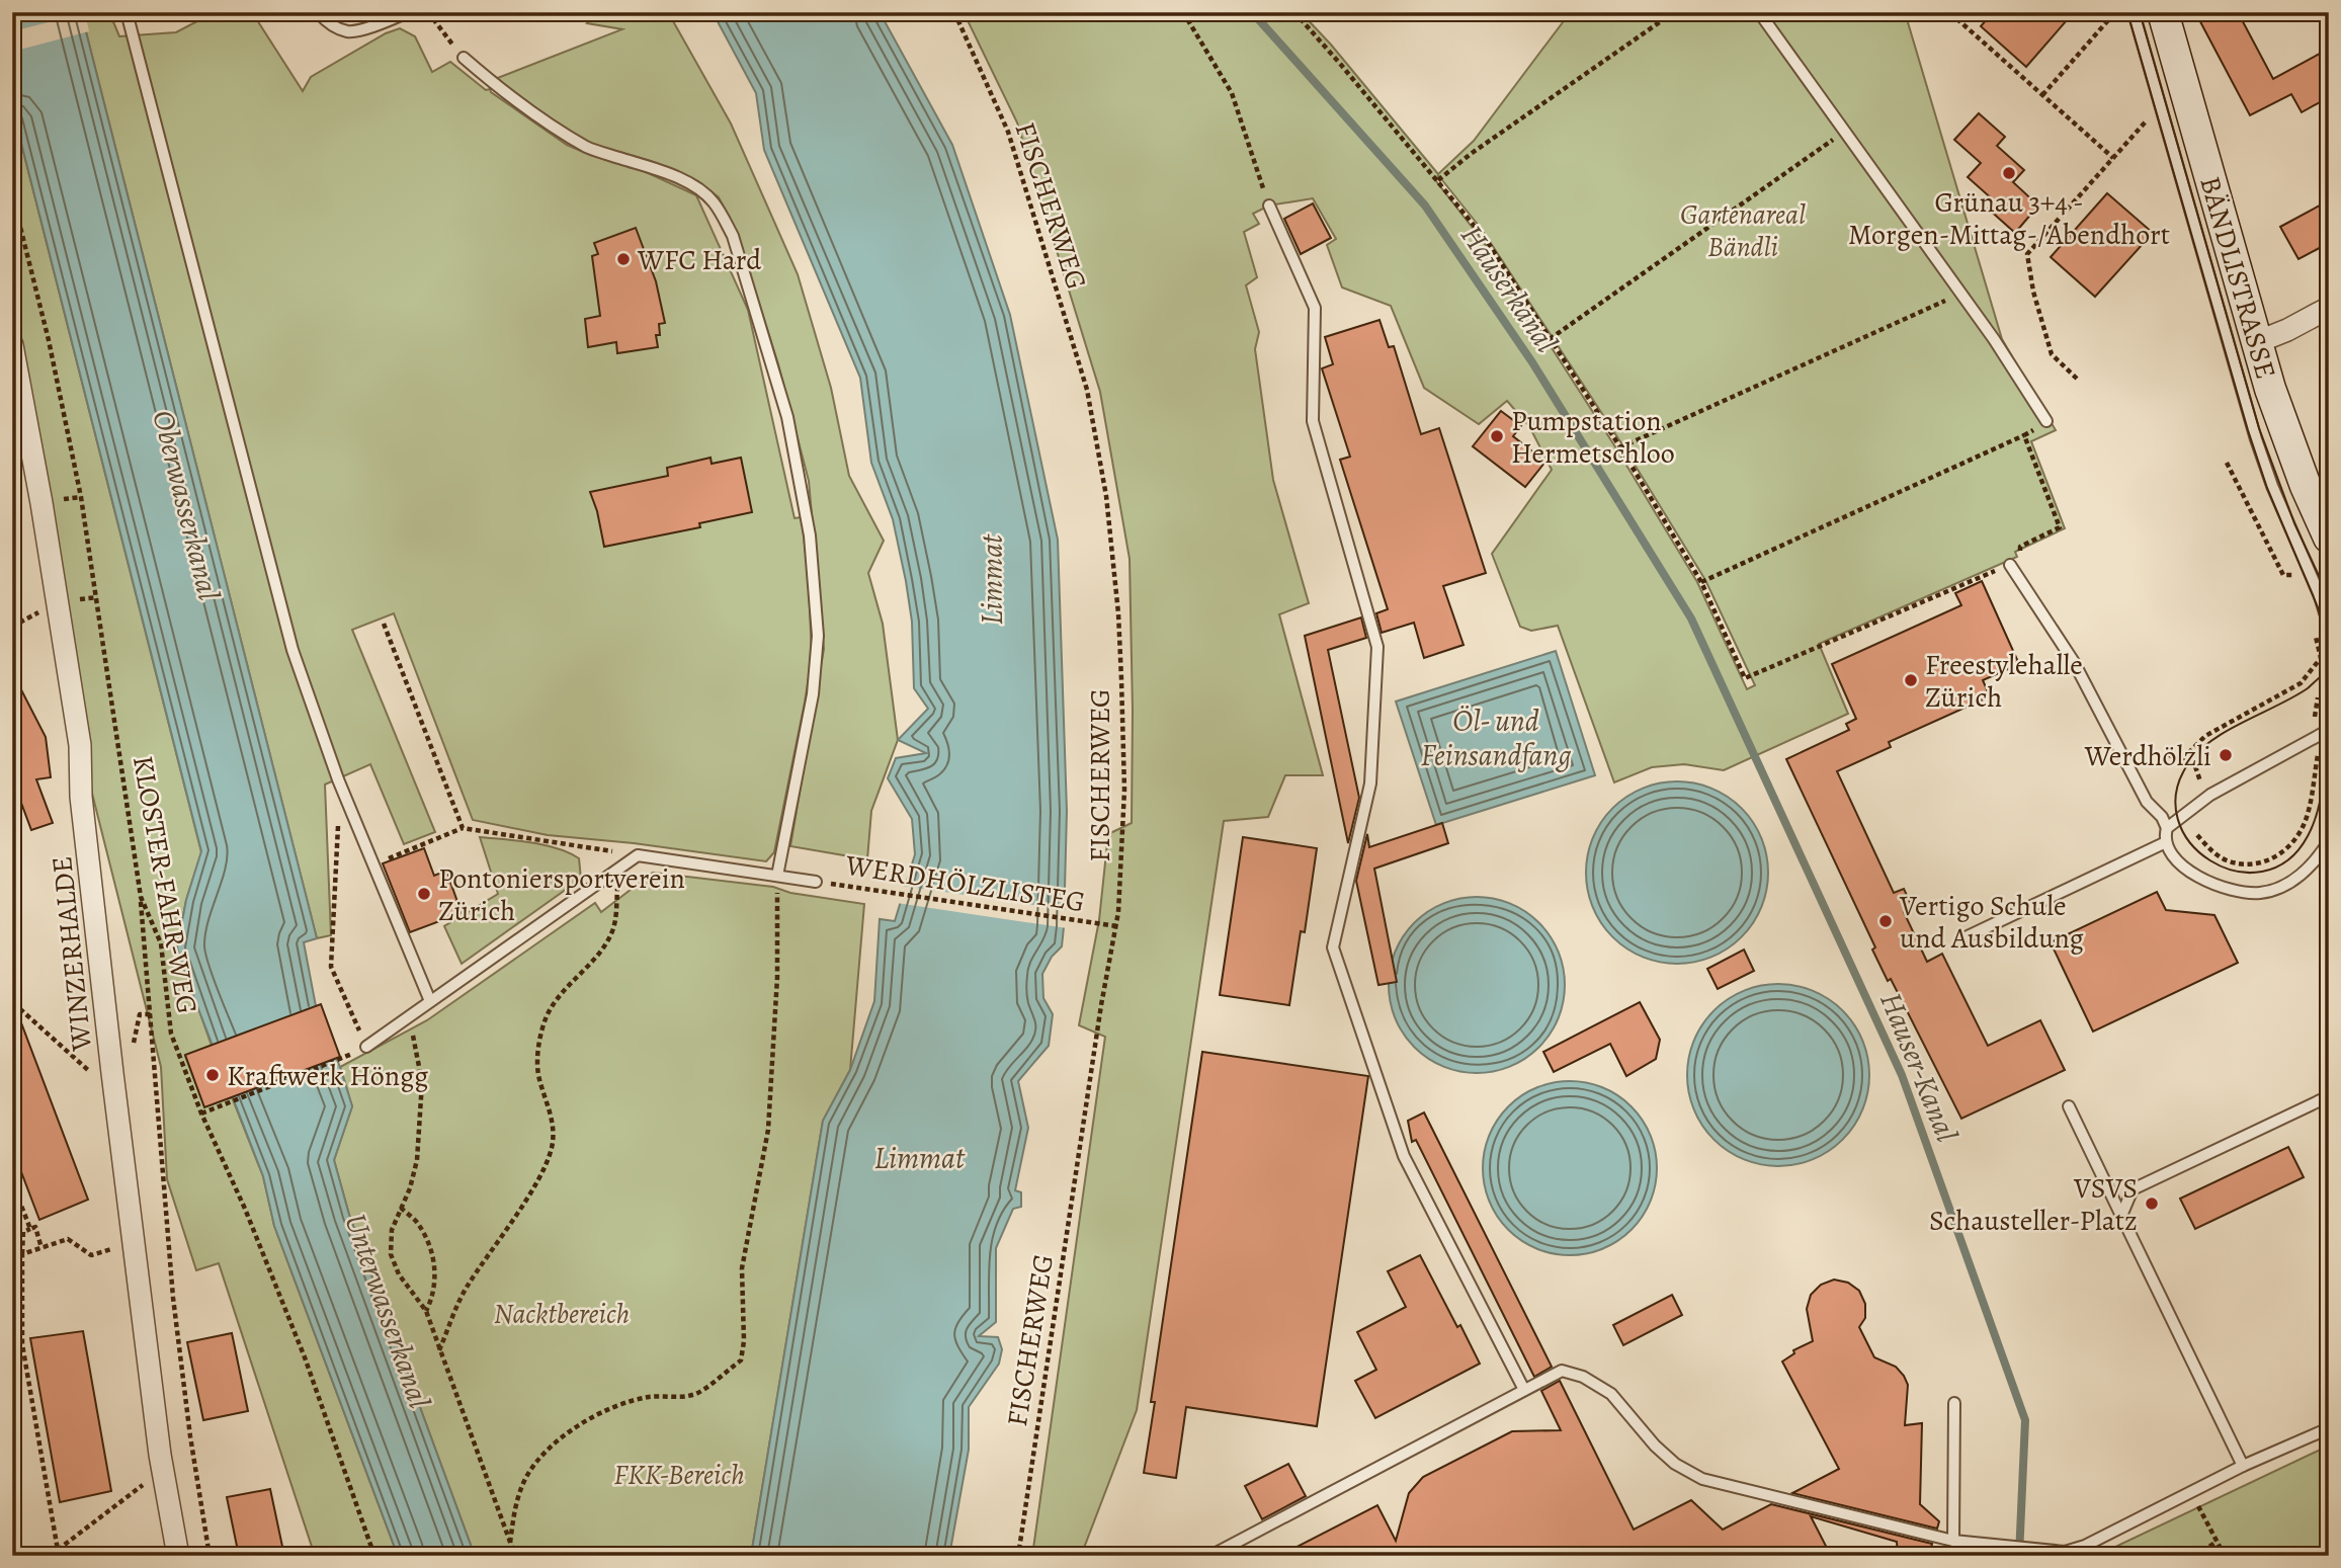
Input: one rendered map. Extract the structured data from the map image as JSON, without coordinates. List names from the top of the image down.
{
  "streets": {
    "street": ["BÄNDLISTRASSE", "WINZERHALDE"],
    "path": ["FISCHERWEG", "WERDHÖLZLISTEG", "KLOSTER-FAHR-WEG"]
  },
  "crossings": [
    ["FISCHERWEG", "WERDHÖLZLISTEG"]
  ],
  "water": [
    "Hauserkanal",
    "Oberwasserkanal",
    "Limmat",
    "Öl- und Feinsandfang",
    "Hauser-Kanal",
    "Unterwasserkanal"
  ],
  "parks": ["Gartenareal Bändli", "Nacktbereich", "FKK-Bereich"],
  "places": [
    "Grünau 3+4 - Morgen-Mittag-/Abendhort",
    "WFC Hard",
    "Pumpstation Hermetschloo",
    "Freestylehalle Zürich",
    "Werdhölzli",
    "Pontoniersportverein Zürich",
    "Vertigo Schule und Ausbildung",
    "Kraftwerk Höngg",
    "VSVS Schausteller-Platz"
  ]
}
